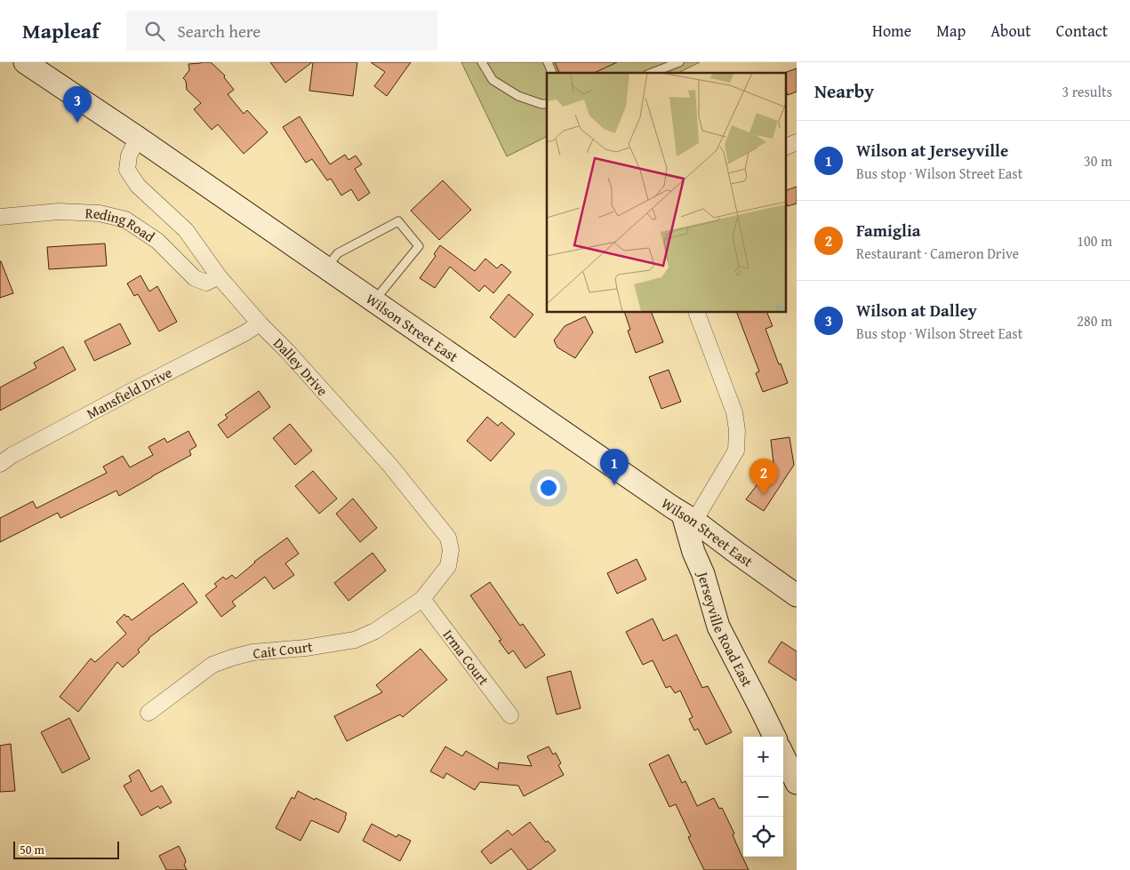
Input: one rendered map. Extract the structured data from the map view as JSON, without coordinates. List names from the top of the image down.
{
  "streets": {
    "main road": ["Wilson Street East", "Jerseyville Road East"],
    "street": [
      "Reding Road",
      "Dalley Drive",
      "Mansfield Drive",
      "Cait Court",
      "Irma Court"
    ]
  },
  "crossings": [
    ["Reding Road", "Dalley Drive"],
    ["Wilson Street East", "Dalley Drive"],
    ["Wilson Street East", "Jerseyville Road East"],
    ["Dalley Drive", "Mansfield Drive"],
    ["Dalley Drive", "Cait Court"],
    ["Dalley Drive", "Irma Court"],
    ["Cait Court", "Irma Court"]
  ],
  "scale_bar": "50 m",
  "page": {
    "header": "Mapleaf",
    "search": "Search here",
    "nav": [
      "Home",
      "Map",
      "About",
      "Contact"
    ],
    "heading": ["Nearby", "3 results"],
    "pins": ["3", "1", "2"],
    "list": [
      {
        "mark": "1",
        "name": "Wilson at Jerseyville",
        "note": "Bus stop · Wilson Street East",
        "value": "30 m"
      },
      {
        "mark": "2",
        "name": "Famiglia",
        "note": "Restaurant · Cameron Drive",
        "value": "100 m"
      },
      {
        "mark": "3",
        "name": "Wilson at Dalley",
        "note": "Bus stop · Wilson Street East",
        "value": "280 m"
      }
    ],
    "map_buttons": ["+", "−"],
    "scale": "50 m"
  }
}
